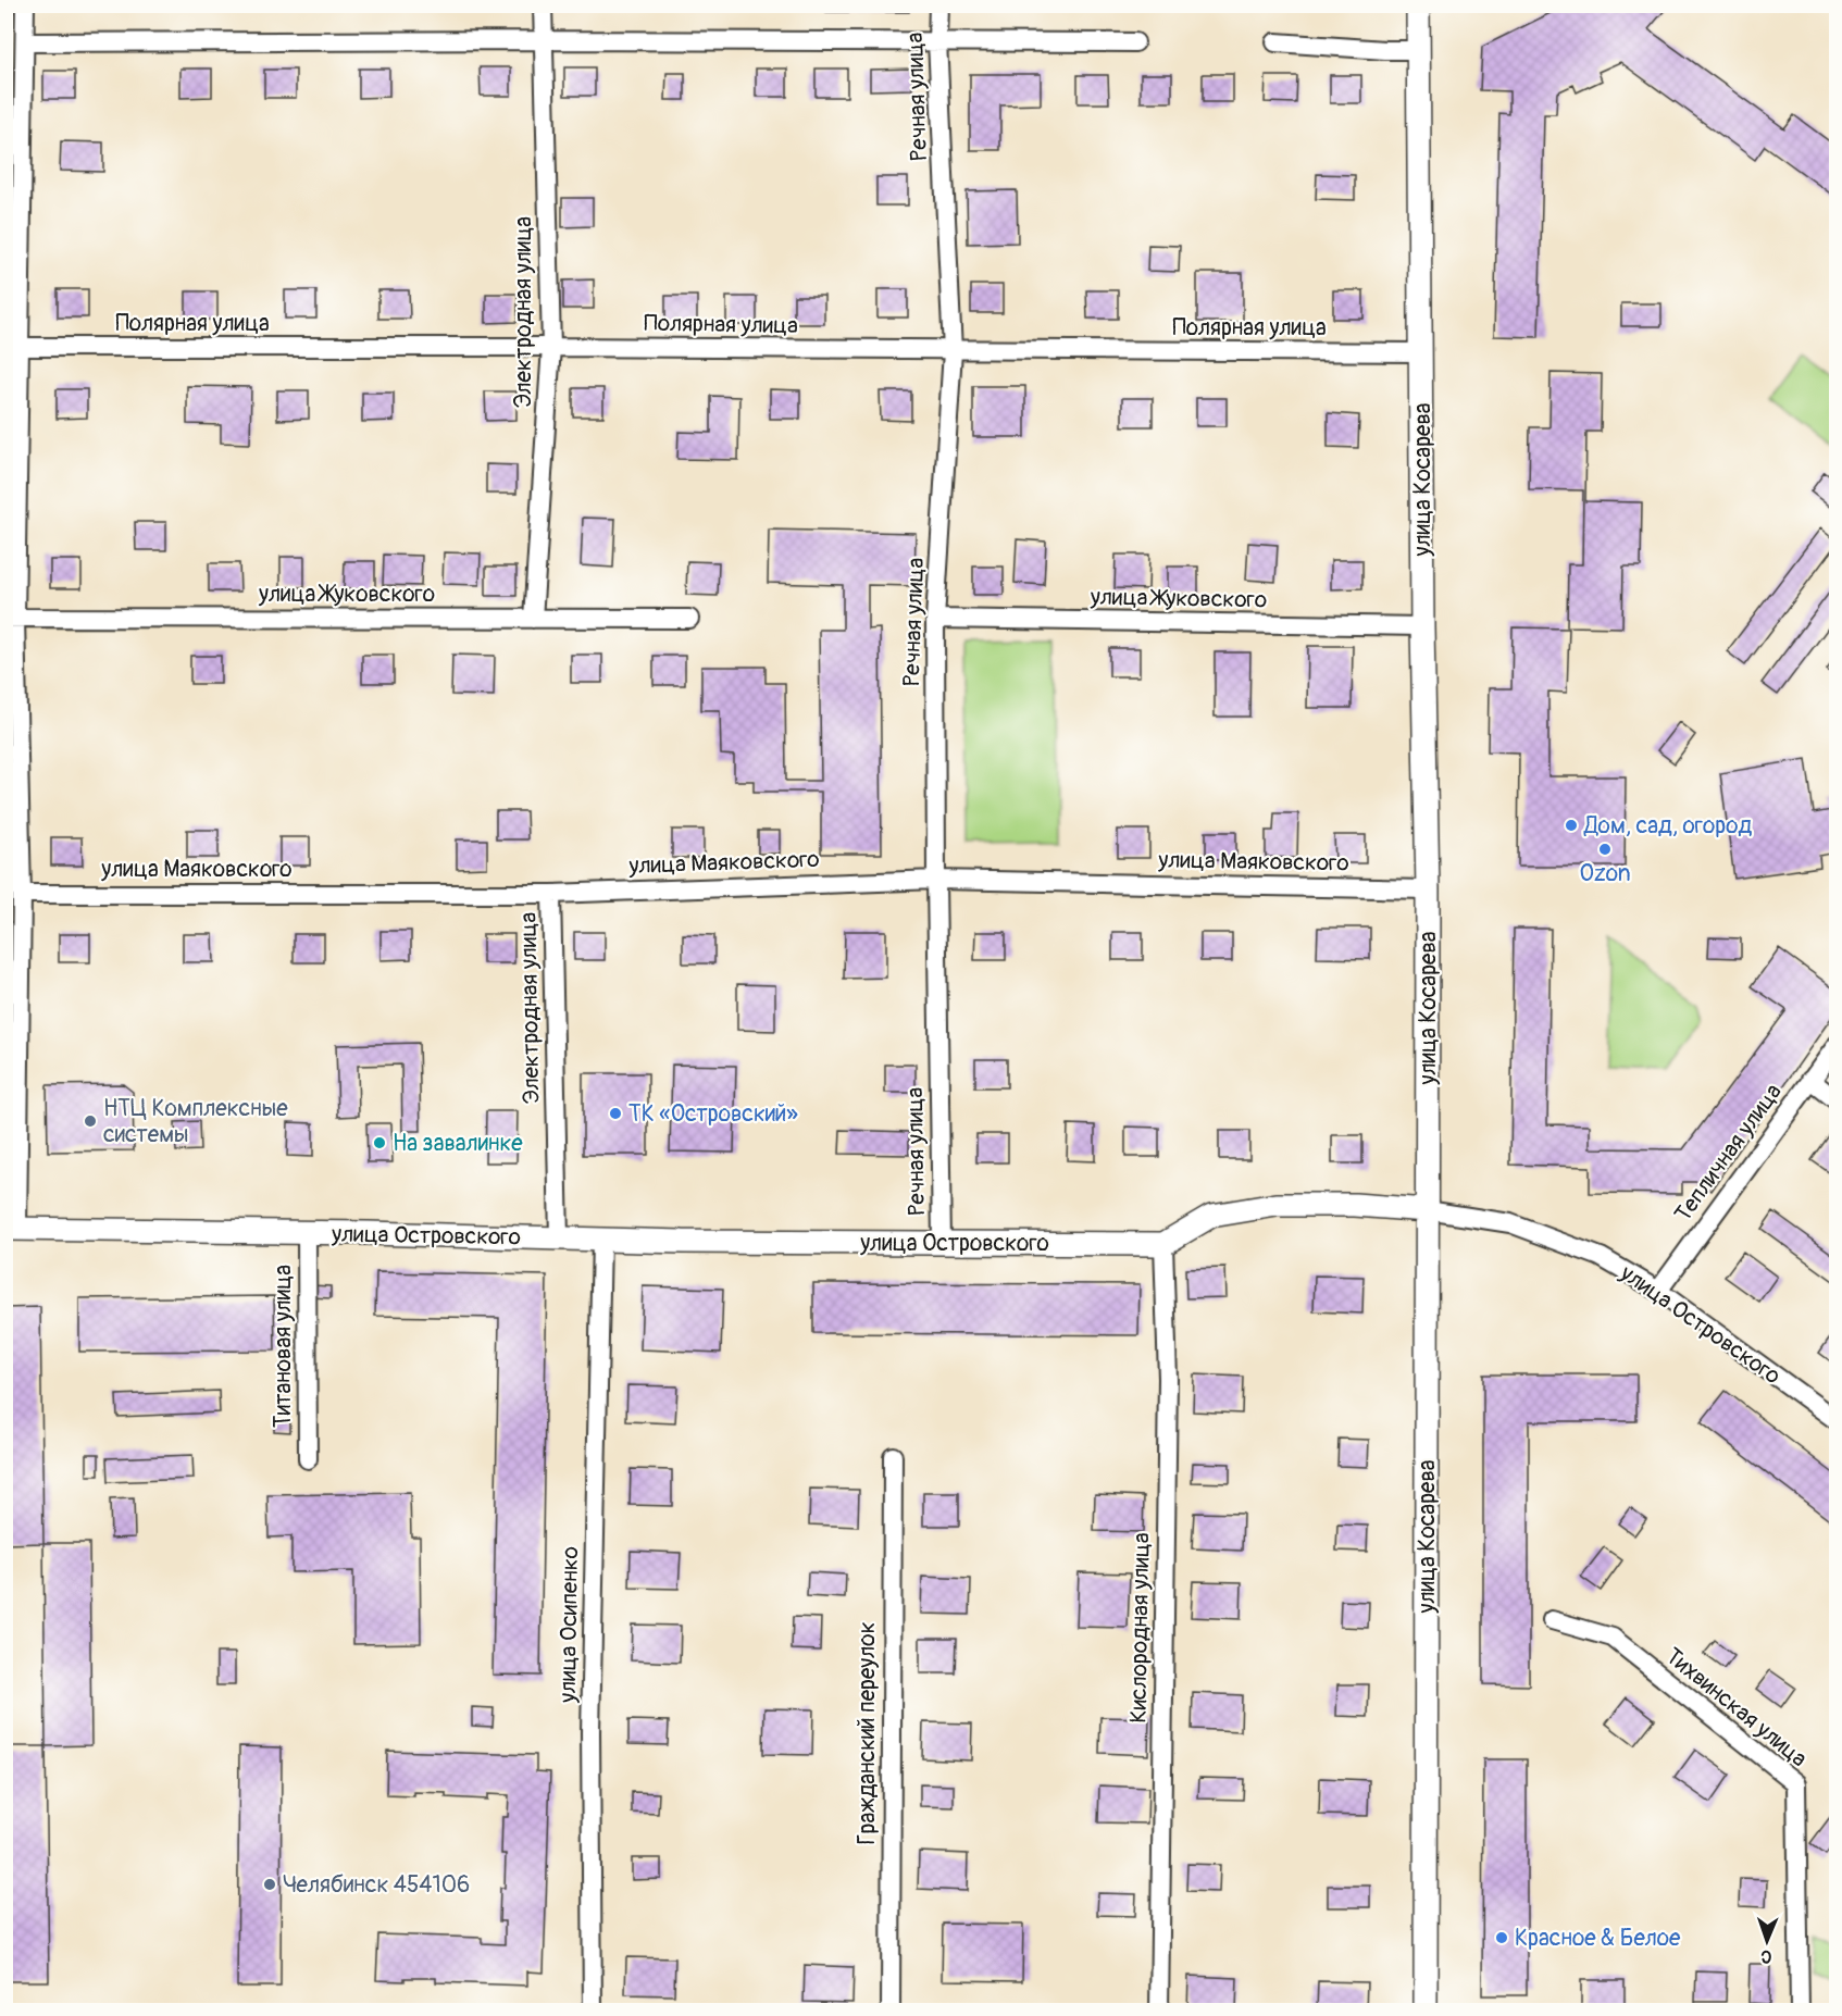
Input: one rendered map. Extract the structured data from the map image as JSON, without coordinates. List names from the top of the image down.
{
  "streets": {
    "street": [
      "Речная улица",
      "Электродная улица",
      "Полярная улица",
      "улица Косарева",
      "улица Жуковского",
      "улица Маяковского",
      "Тепличная улица",
      "улица Островского",
      "Титановая улица",
      "улица Осипенко",
      "Кислородная улица",
      "Тихвинская улица",
      "Гражданский переулок"
    ]
  },
  "crossings": [
    ["Речная улица", "Полярная улица"],
    ["Речная улица", "улица Жуковского"],
    ["Речная улица", "улица Маяковского"],
    ["Речная улица", "улица Островского"],
    ["Электродная улица", "Полярная улица"],
    ["Электродная улица", "улица Жуковского"],
    ["Электродная улица", "улица Маяковского"],
    ["Электродная улица", "улица Островского"],
    ["Полярная улица", "улица Косарева"],
    ["улица Косарева", "улица Жуковского"],
    ["улица Косарева", "улица Маяковского"],
    ["улица Косарева", "улица Островского"],
    ["Тепличная улица", "улица Островского"],
    ["улица Островского", "Титановая улица"],
    ["улица Островского", "улица Осипенко"],
    ["улица Островского", "Кислородная улица"]
  ],
  "places": [
    "Дом, сад, огород",
    "Ozon",
    "ТК «Островский»",
    "НТЦ Комплексные системы",
    "На завалинке",
    "Челябинск 454106",
    "Красное & Белое"
  ],
  "north": "bottom"
}
